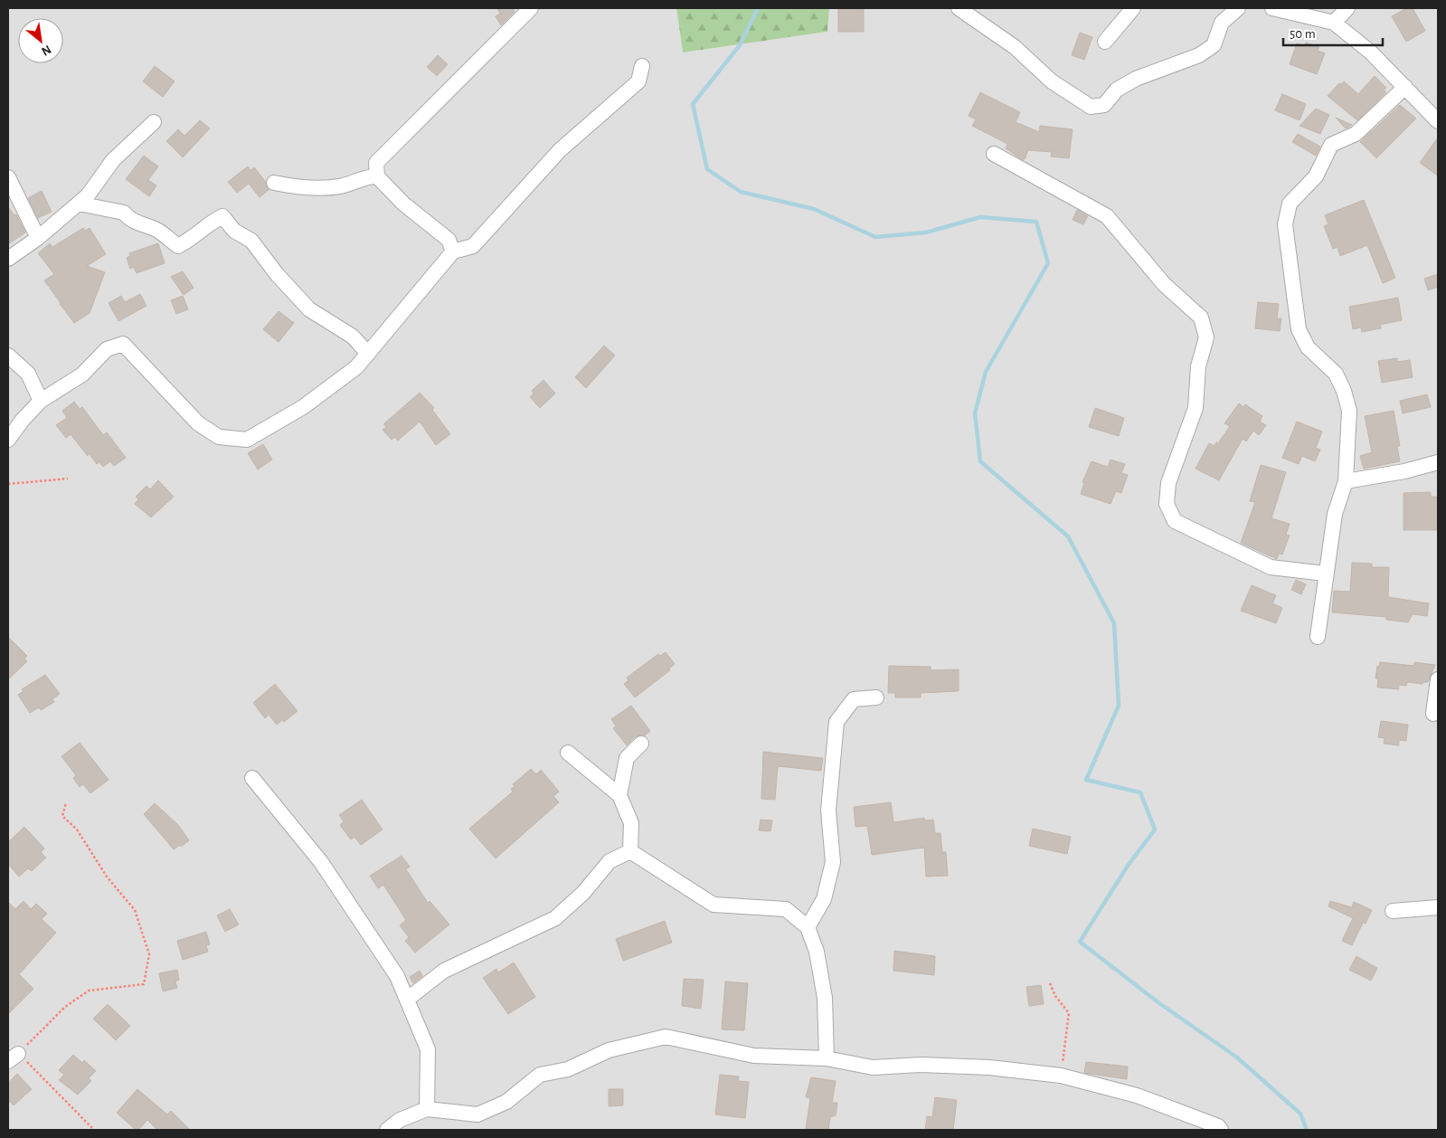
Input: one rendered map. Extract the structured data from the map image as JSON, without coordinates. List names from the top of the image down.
{
  "scale_bar": "50 m",
  "north": "bottom right"
}
